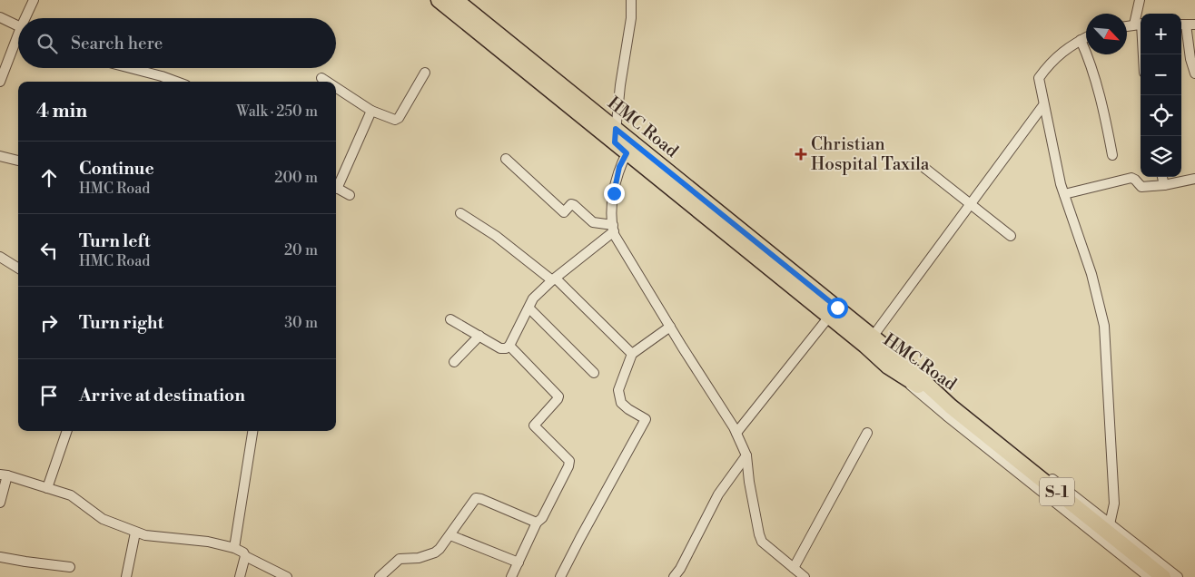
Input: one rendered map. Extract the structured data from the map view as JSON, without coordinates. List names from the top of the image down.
{
  "streets": {
    "main road": ["HMC Road", "S-1"]
  },
  "places": {
    "health": ["Christian Hospital Taxila"]
  },
  "north": "bottom right",
  "page": {
    "map_buttons": ["+", "−"],
    "search": "Search here",
    "heading": ["4 min", "Walk · 250 m"],
    "list": [
      ["Continue", "HMC Road", "200 m"],
      ["Turn left", "HMC Road", "20 m"],
      ["Turn right", "30 m"],
      "Arrive at destination"
    ]
  }
}
